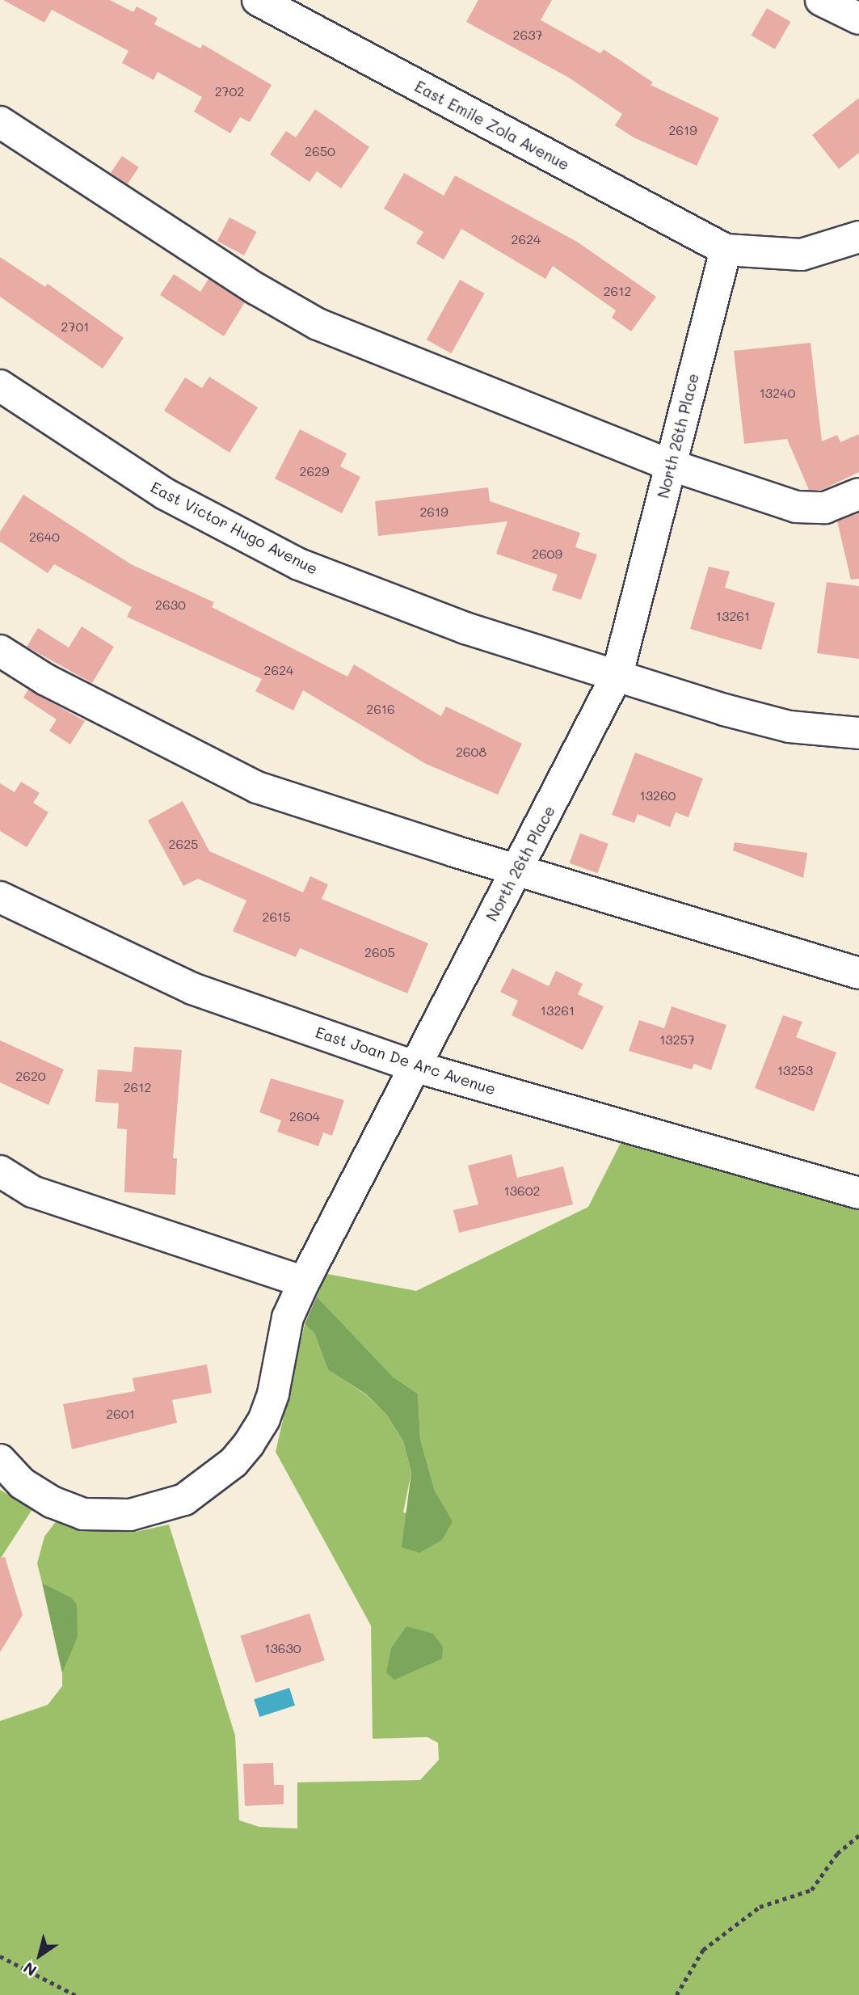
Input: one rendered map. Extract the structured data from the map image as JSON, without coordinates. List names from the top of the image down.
{
  "streets": {
    "street": [
      "East Emile Zola Avenue",
      "North 26th Place",
      "East Victor Hugo Avenue",
      "East Joan De Arc Avenue"
    ]
  },
  "crossings": [
    ["East Emile Zola Avenue", "North 26th Place"],
    ["North 26th Place", "East Victor Hugo Avenue"],
    ["North 26th Place", "East Joan De Arc Avenue"]
  ],
  "house_numbers": [
    "2637",
    "2702",
    "2619",
    "2650",
    "2624",
    "2612",
    "2701",
    "13240",
    "2629",
    "2619",
    "2640",
    "2609",
    "2630",
    "13261",
    "2624",
    "2616",
    "2608",
    "13260",
    "2625",
    "2615",
    "2605",
    "13261",
    "13257",
    "13253",
    "2620",
    "2612",
    "2604",
    "13602",
    "2601",
    "13630"
  ],
  "north": "bottom left"
}
